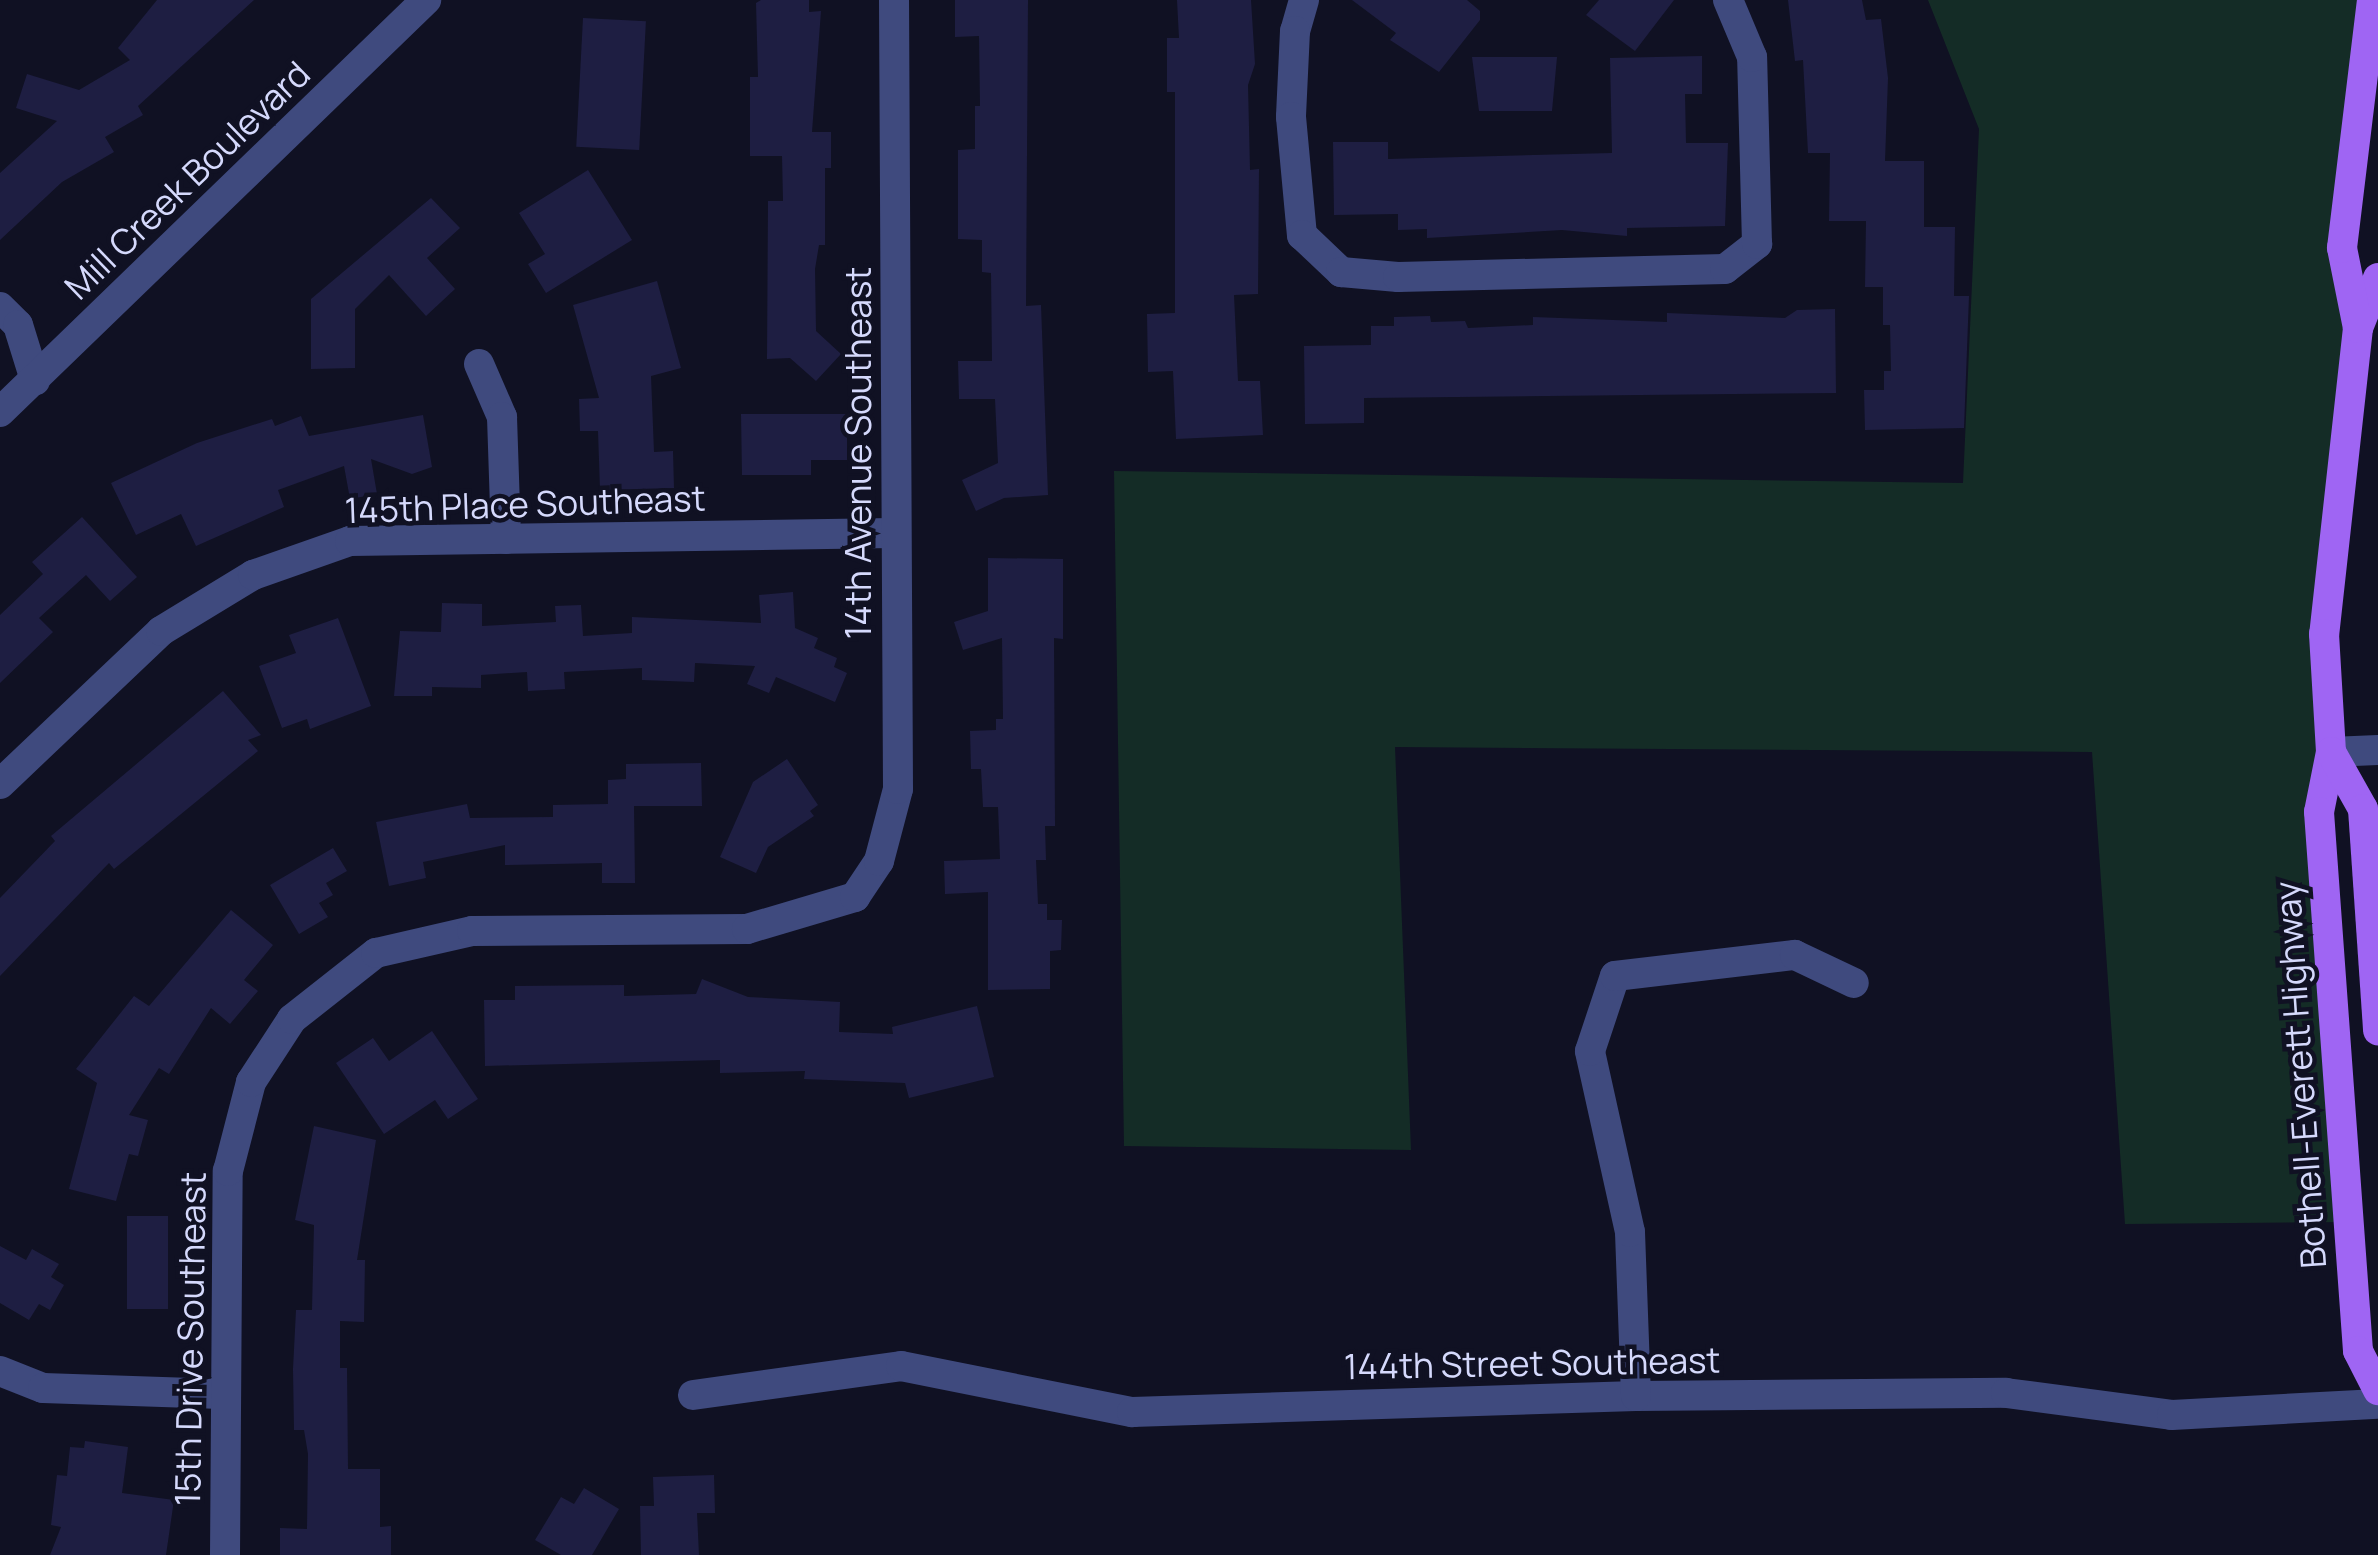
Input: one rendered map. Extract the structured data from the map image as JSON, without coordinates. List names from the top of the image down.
{
  "streets": {
    "main road": ["Bothell-Everett Highway"],
    "street": [
      "Mill Creek Boulevard",
      "14th Avenue Southeast",
      "145th Place Southeast",
      "15th Drive Southeast",
      "144th Street Southeast"
    ]
  },
  "crossings": [
    ["14th Avenue Southeast", "145th Place Southeast"],
    ["14th Avenue Southeast", "15th Drive Southeast"]
  ]
}
